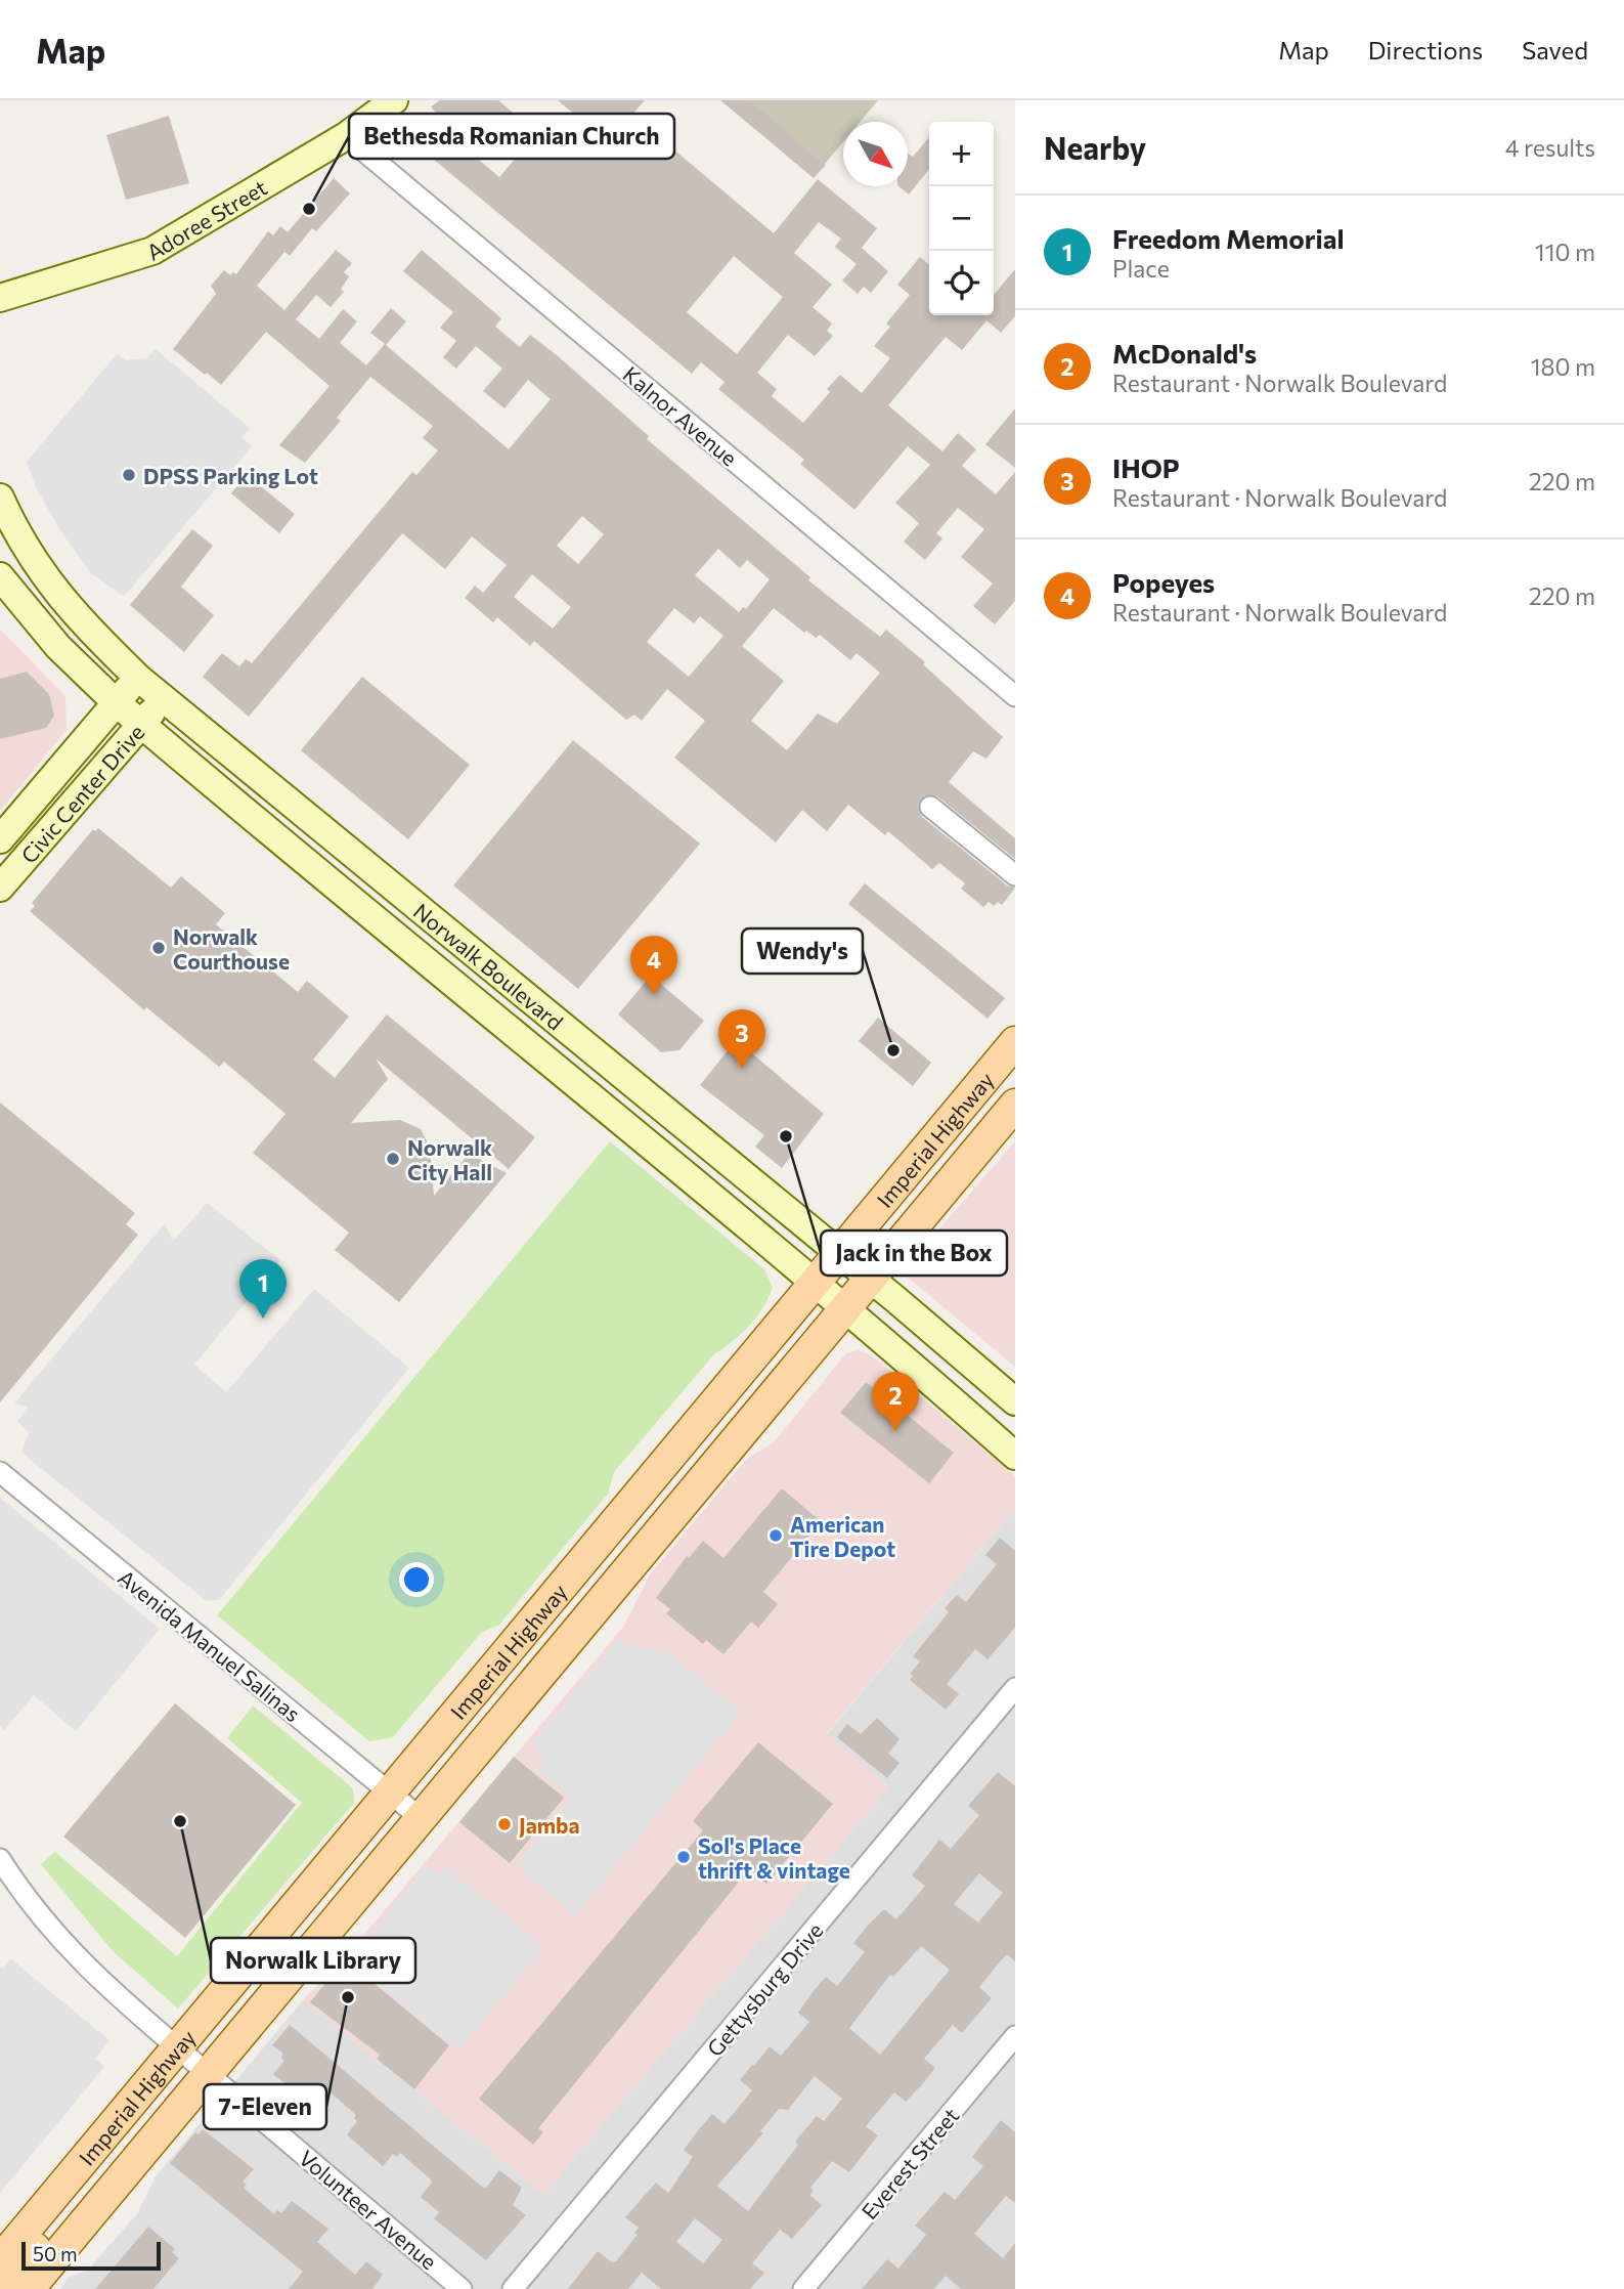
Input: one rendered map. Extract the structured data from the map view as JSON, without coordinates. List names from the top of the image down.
{
  "streets": {
    "main road": [
      "Adoree Street",
      "Civic Center Drive",
      "Norwalk Boulevard",
      "Imperial Highway"
    ],
    "street": [
      "Kalnor Avenue",
      "Avenida Manuel Salinas",
      "Gettysburg Drive",
      "Everest Street",
      "Volunteer Avenue"
    ]
  },
  "crossings": [
    ["Adoree Street", "Kalnor Avenue"],
    ["Civic Center Drive", "Norwalk Boulevard"],
    ["Norwalk Boulevard", "Imperial Highway"],
    ["Imperial Highway", "Avenida Manuel Salinas"],
    ["Imperial Highway", "Volunteer Avenue"]
  ],
  "places": [
    "Bethesda Romanian Church",
    "DPSS Parking Lot",
    "Norwalk Courthouse",
    "Wendy's",
    "Jack in the Box",
    "Norwalk City Hall",
    "American Tire Depot",
    "Norwalk Library",
    "Jamba",
    "Sol's Place thrift & vintage",
    "7-Eleven"
  ],
  "scale_bar": "50 m",
  "north": "bottom right",
  "page": {
    "header": "Map",
    "nav": ["Map", "Directions", "Saved"],
    "heading": ["Nearby", "4 results"],
    "map_buttons": ["+", "−"],
    "list": [
      {
        "mark": "1",
        "name": "Freedom Memorial",
        "note": "Place",
        "value": "110 m"
      },
      {
        "mark": "2",
        "name": "McDonald's",
        "note": "Restaurant · Norwalk Boulevard",
        "value": "180 m"
      },
      {
        "mark": "3",
        "name": "IHOP",
        "note": "Restaurant · Norwalk Boulevard",
        "value": "220 m"
      },
      {
        "mark": "4",
        "name": "Popeyes",
        "note": "Restaurant · Norwalk Boulevard",
        "value": "220 m"
      }
    ],
    "pins": [
      "4",
      "3",
      "1",
      "2"
    ],
    "scale": "50 m"
  }
}
